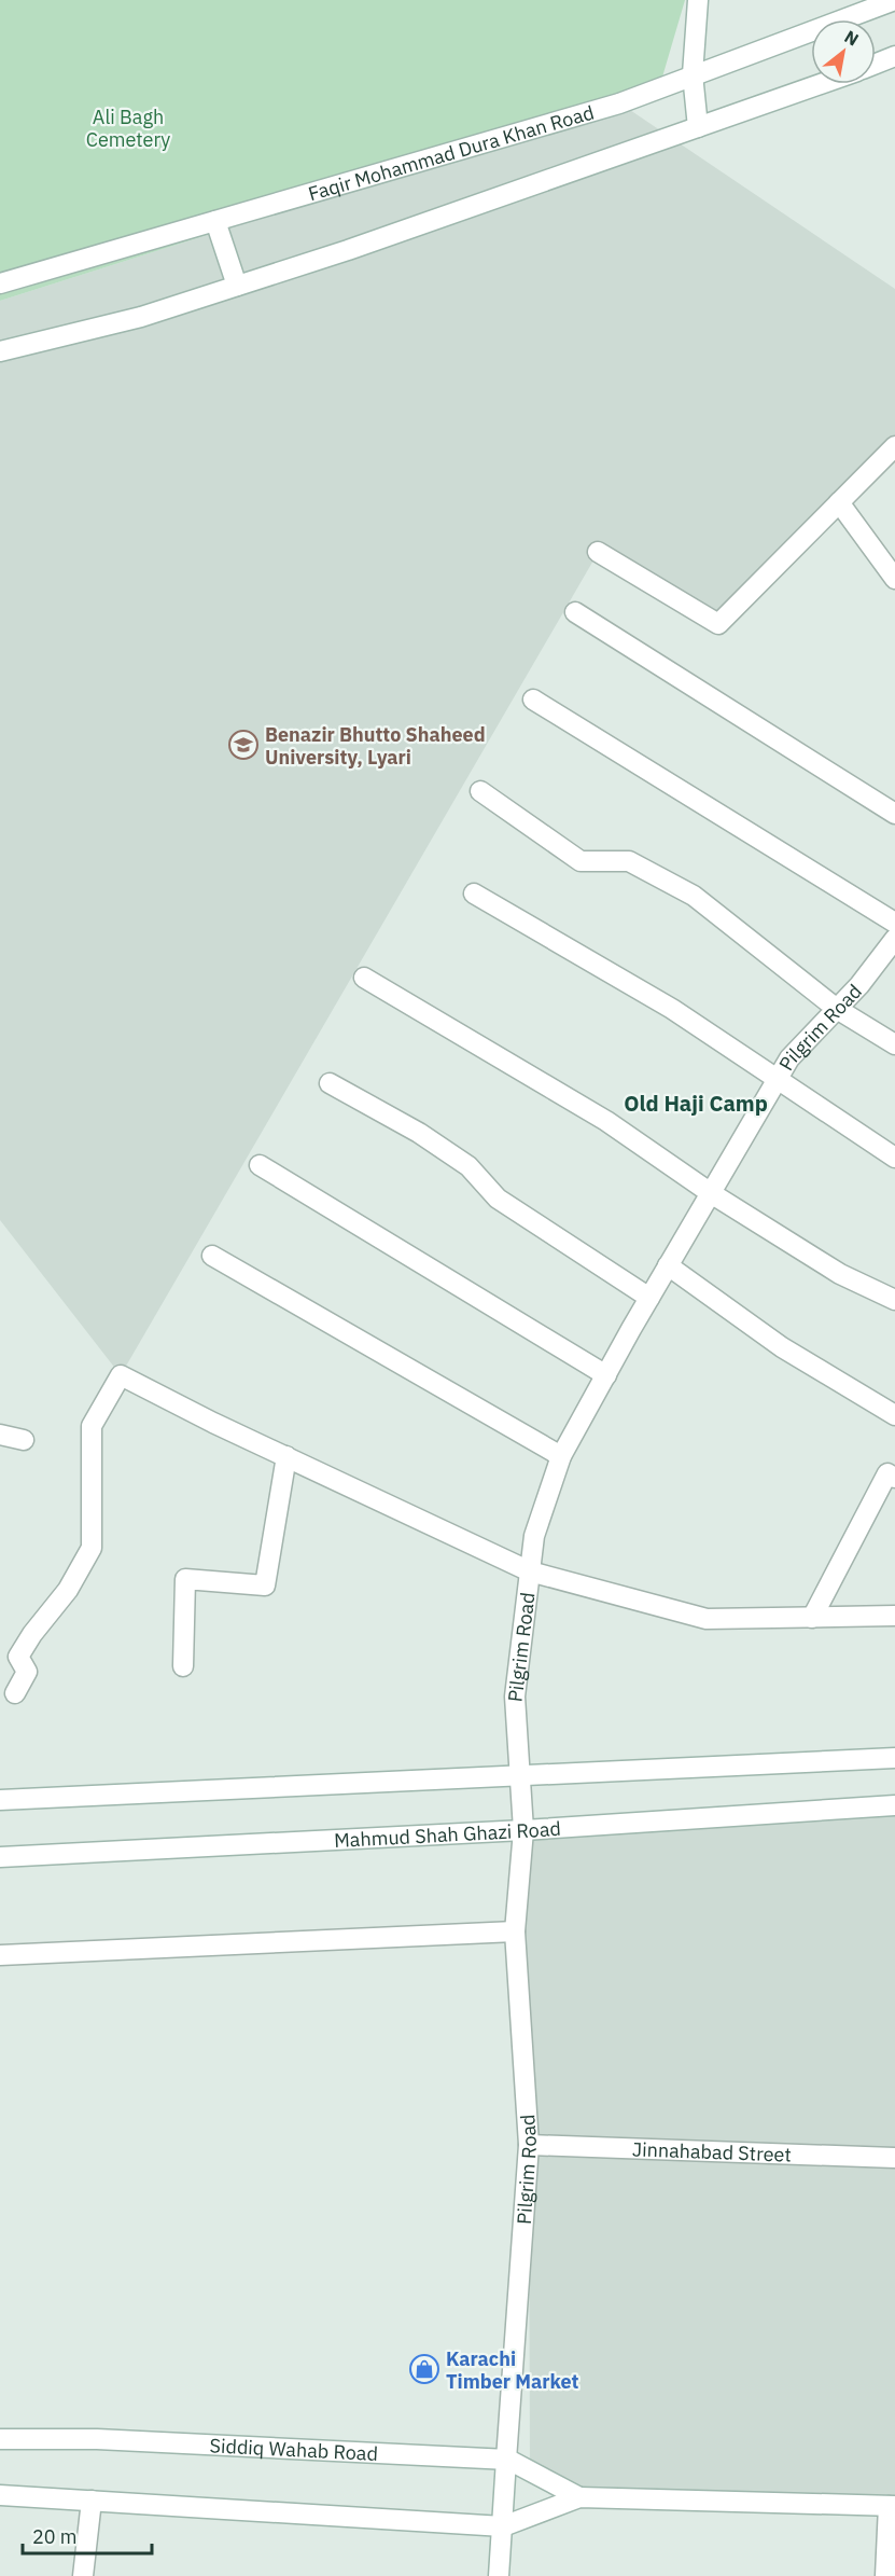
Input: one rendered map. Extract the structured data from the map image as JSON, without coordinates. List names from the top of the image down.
{
  "streets": {
    "street": [
      "Faqir Mohammad Dura Khan Road",
      "Pilgrim Road",
      "Mahmud Shah Ghazi Road",
      "Jinnahabad Street",
      "Siddiq Wahab Road"
    ]
  },
  "crossings": [
    ["Pilgrim Road", "Mahmud Shah Ghazi Road"],
    ["Pilgrim Road", "Jinnahabad Street"],
    ["Pilgrim Road", "Siddiq Wahab Road"]
  ],
  "districts": ["Old Haji Camp"],
  "parks": ["Ali Bagh Cemetery"],
  "places": {
    "school or university": ["Benazir Bhutto Shaheed University, Lyari"],
    "shop": ["Karachi Timber Market"]
  },
  "scale_bar": "20 m",
  "north": "top right"
}
